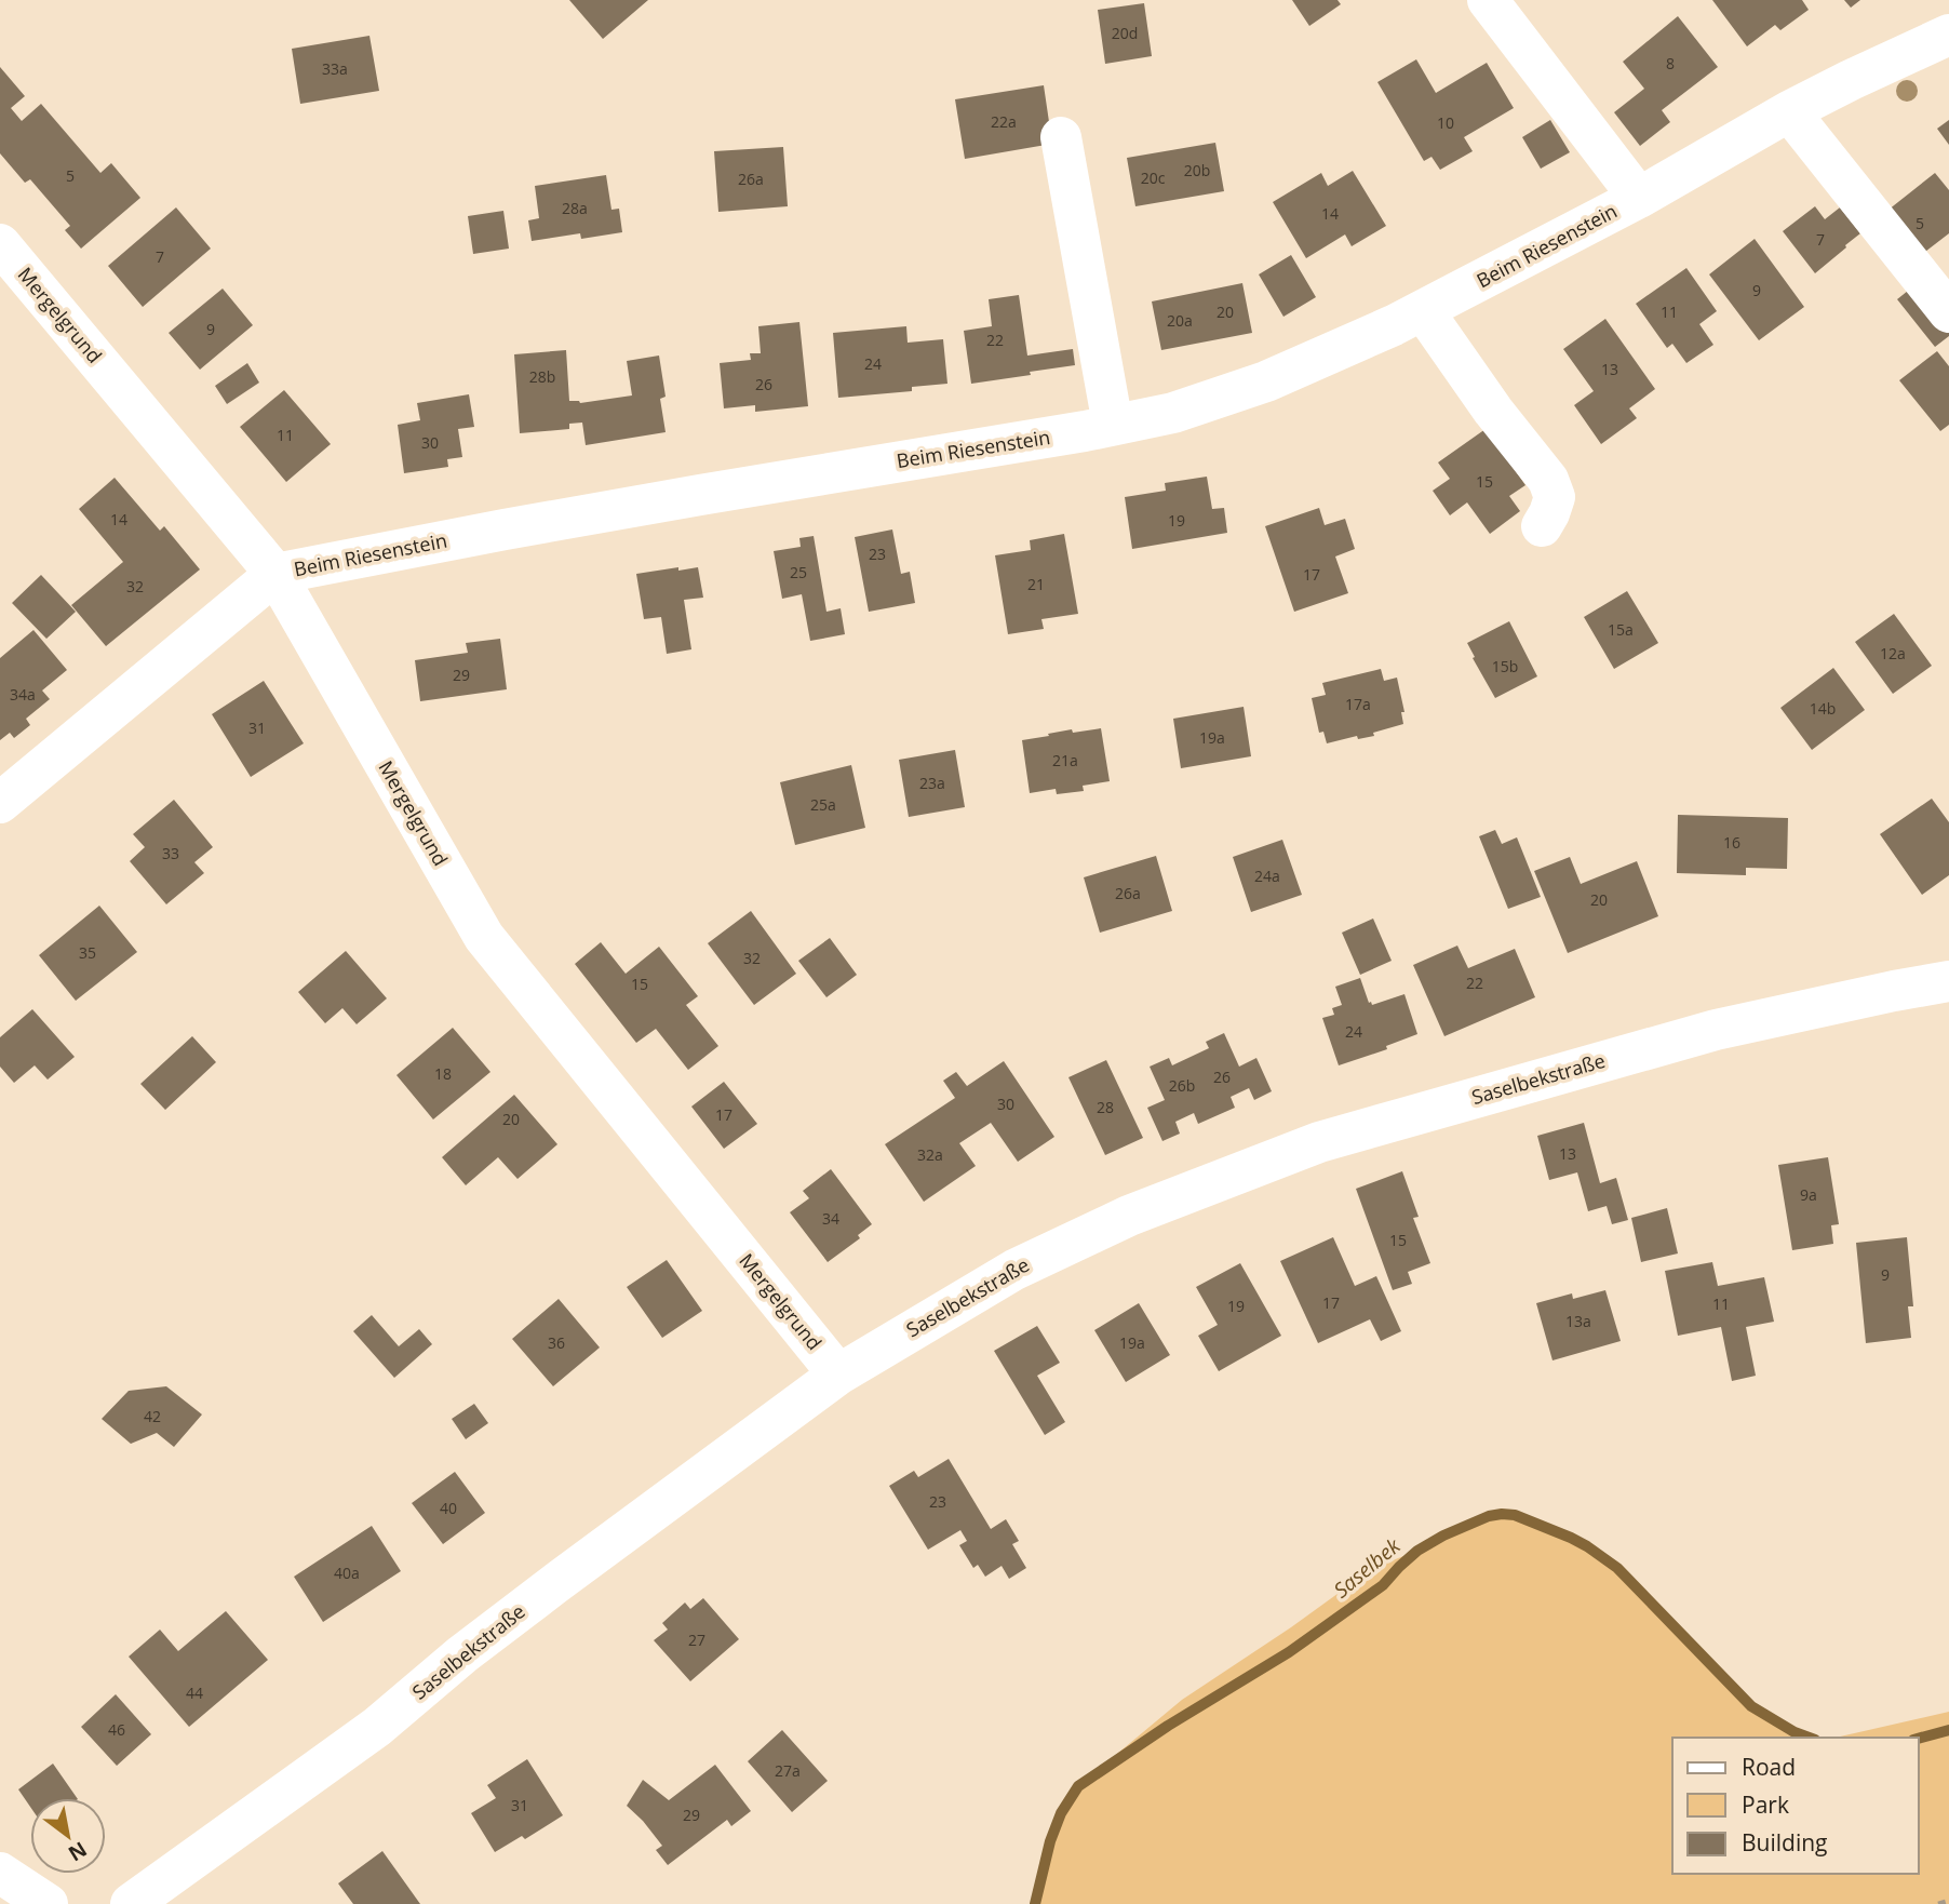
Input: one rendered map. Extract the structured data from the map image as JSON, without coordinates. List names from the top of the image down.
{
  "streets": {
    "street": ["Beim Riesenstein", "Mergelgrund", "Saselbekstraße"]
  },
  "crossings": [
    ["Beim Riesenstein", "Mergelgrund"],
    ["Mergelgrund", "Saselbekstraße"]
  ],
  "water": ["Saselbek"],
  "house_numbers": [
    "20d",
    "8",
    "33a",
    "22a",
    "10",
    "20b",
    "5",
    "20c",
    "26a",
    "28a",
    "14",
    "5",
    "7",
    "7",
    "9",
    "20",
    "11",
    "20a",
    "9",
    "22",
    "24",
    "13",
    "28b",
    "26",
    "11",
    "30",
    "15",
    "14",
    "19",
    "23",
    "25",
    "17",
    "21",
    "32",
    "15a",
    "12a",
    "15b",
    "29",
    "34a",
    "17a",
    "14b",
    "31",
    "19a",
    "21a",
    "23a",
    "25a",
    "16",
    "33",
    "24a",
    "26a",
    "20",
    "35",
    "32",
    "22",
    "15",
    "24",
    "18",
    "26",
    "26b",
    "30",
    "28",
    "17",
    "20",
    "13",
    "32a",
    "9a",
    "34",
    "15",
    "9",
    "17",
    "11",
    "19",
    "13a",
    "36",
    "19a",
    "42",
    "23",
    "40",
    "40a",
    "27",
    "44",
    "46",
    "27a",
    "31",
    "29"
  ],
  "legend": ["Road", "Park", "Building"],
  "north": "bottom right"
}
